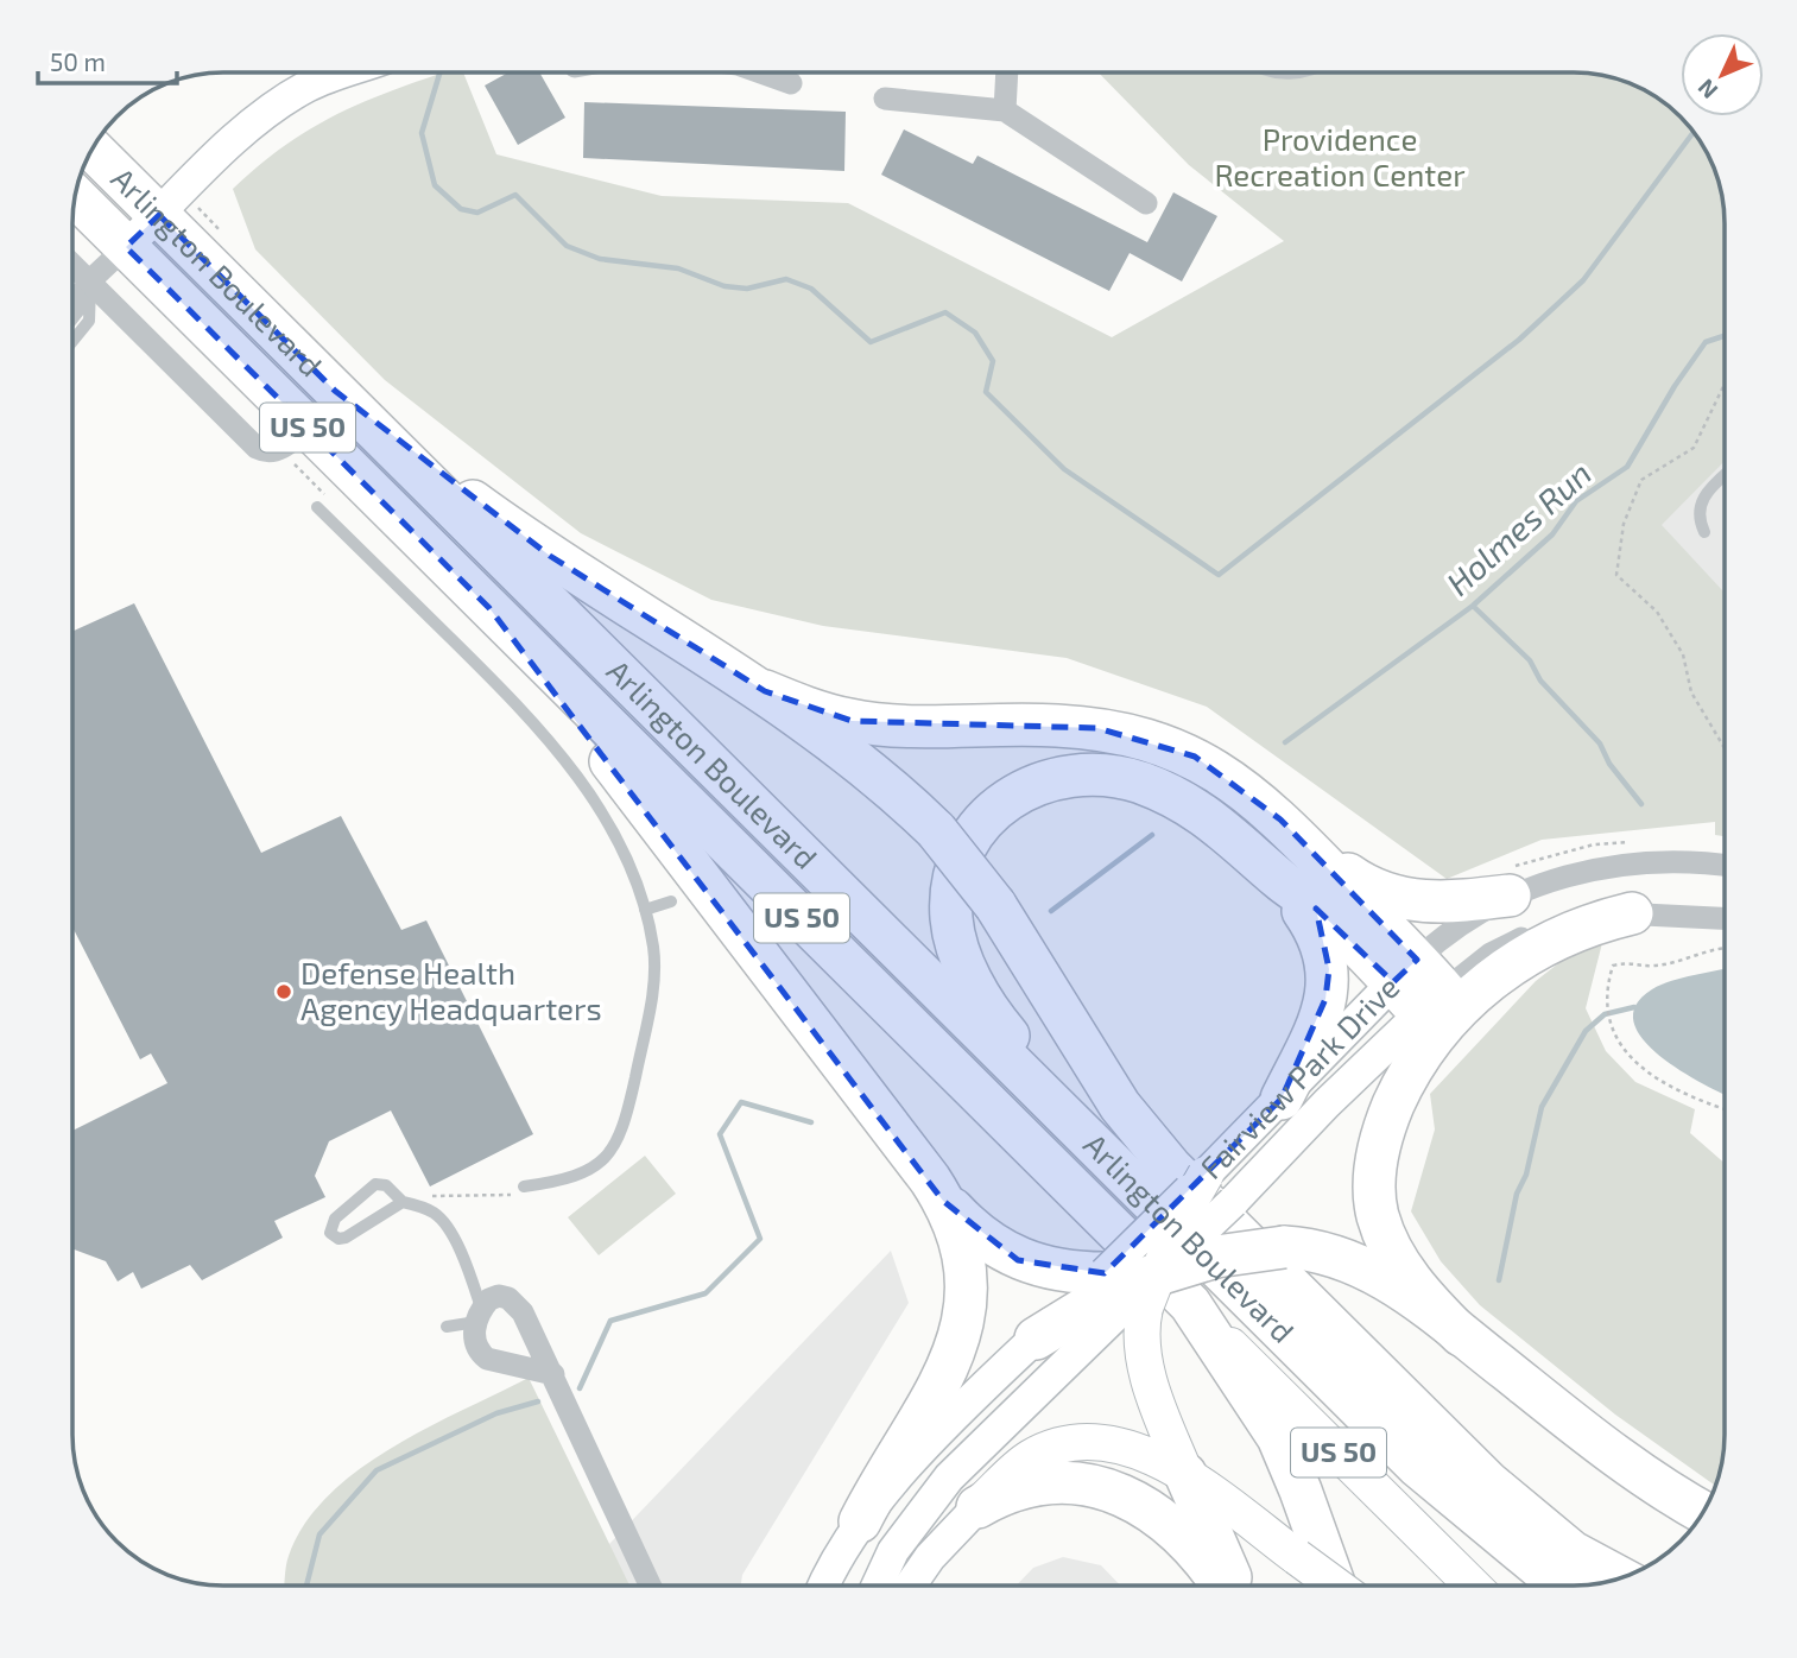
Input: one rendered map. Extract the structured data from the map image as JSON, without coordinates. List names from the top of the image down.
{
  "streets": {
    "highway": ["Arlington Boulevard", "US 50"],
    "main road": ["Fairview Park Drive"]
  },
  "water": ["Holmes Run"],
  "parks": ["Providence Recreation Center"],
  "places": ["Defense Health Agency Headquarters"],
  "scale_bar": "50 m",
  "north": "bottom left"
}
